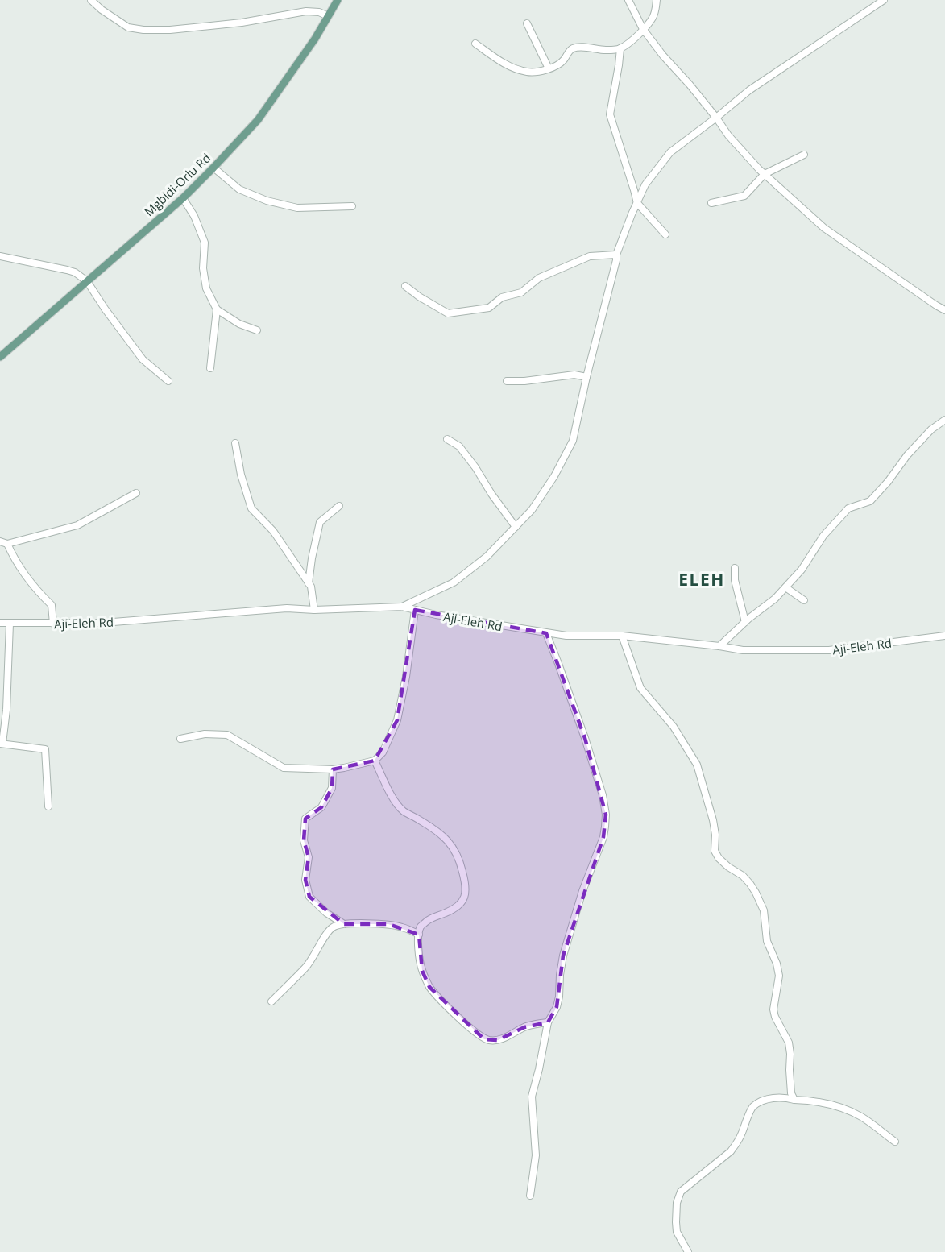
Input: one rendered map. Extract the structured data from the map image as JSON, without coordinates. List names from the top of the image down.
{
  "streets": {
    "main road": ["Mgbidi-Orlu Rd"],
    "street": ["Aji-Eleh Rd"]
  },
  "districts": ["ELEH"]
}
